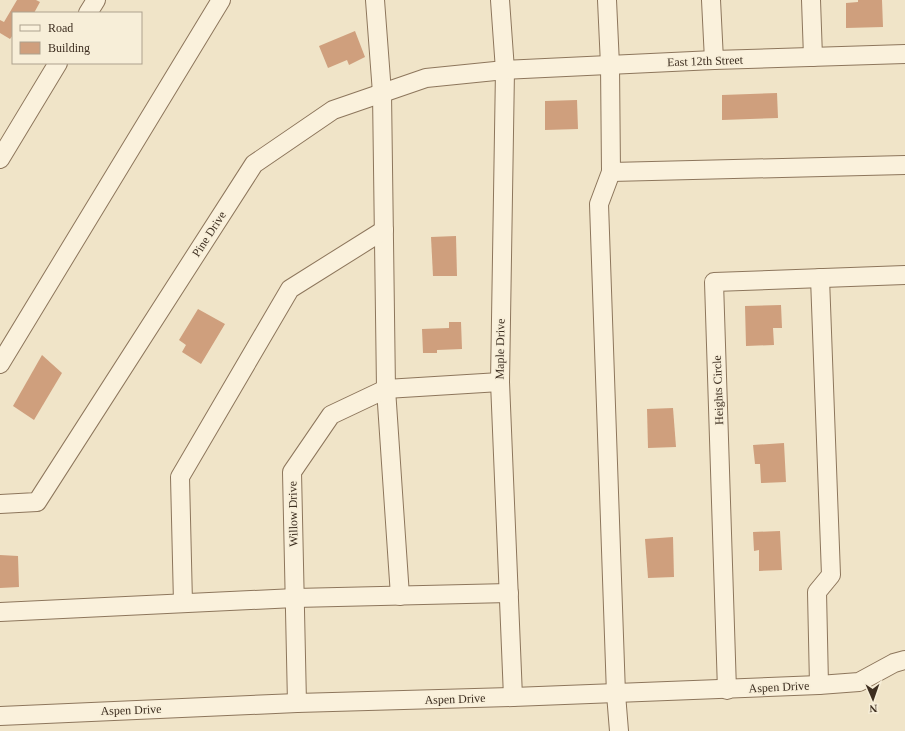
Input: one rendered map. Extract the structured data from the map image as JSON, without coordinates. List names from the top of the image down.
{
  "streets": {
    "street": [
      "East 12th Street",
      "Pine Drive",
      "Maple Drive",
      "Heights Circle",
      "Willow Drive",
      "Aspen Drive"
    ]
  },
  "crossings": [
    ["East 12th Street", "Pine Drive"],
    ["East 12th Street", "Maple Drive"],
    ["Pine Drive", "Maple Drive"],
    ["Maple Drive", "Willow Drive"],
    ["Maple Drive", "Aspen Drive"],
    ["Heights Circle", "Aspen Drive"],
    ["Willow Drive", "Aspen Drive"]
  ],
  "legend": ["Road", "Building"],
  "north": "bottom"
}
